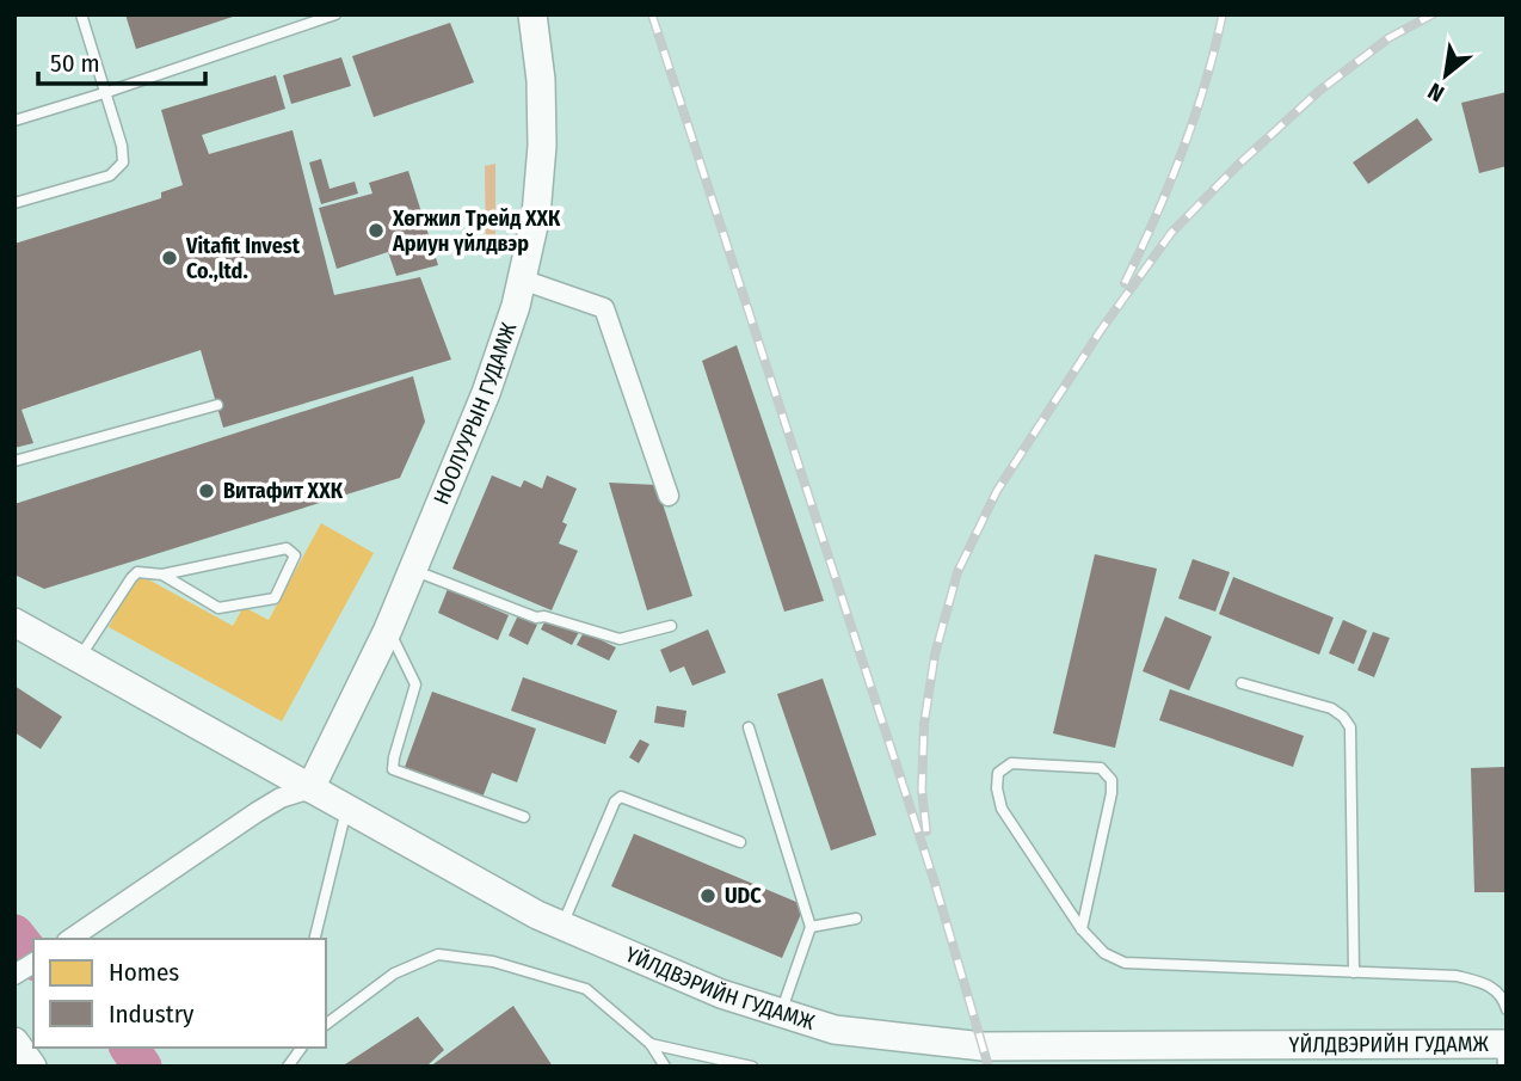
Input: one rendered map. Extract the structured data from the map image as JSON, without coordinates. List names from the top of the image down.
{
  "streets": {
    "main road": ["НООЛУУРЫН ГУДАМЖ", "YЙЛДВЭРИЙН ГУДАМЖ"]
  },
  "crossings": [
    ["НООЛУУРЫН ГУДАМЖ", "YЙЛДВЭРИЙН ГУДАМЖ"]
  ],
  "places": [
    "Хөгжил Трейд ХХК Ариун үйлдвэр",
    "Vitafit Invest Co.,ltd.",
    "Витафит ХХК",
    "UDC"
  ],
  "legend": ["Homes", "Industry"],
  "scale_bar": "50 m",
  "north": "bottom left"
}
